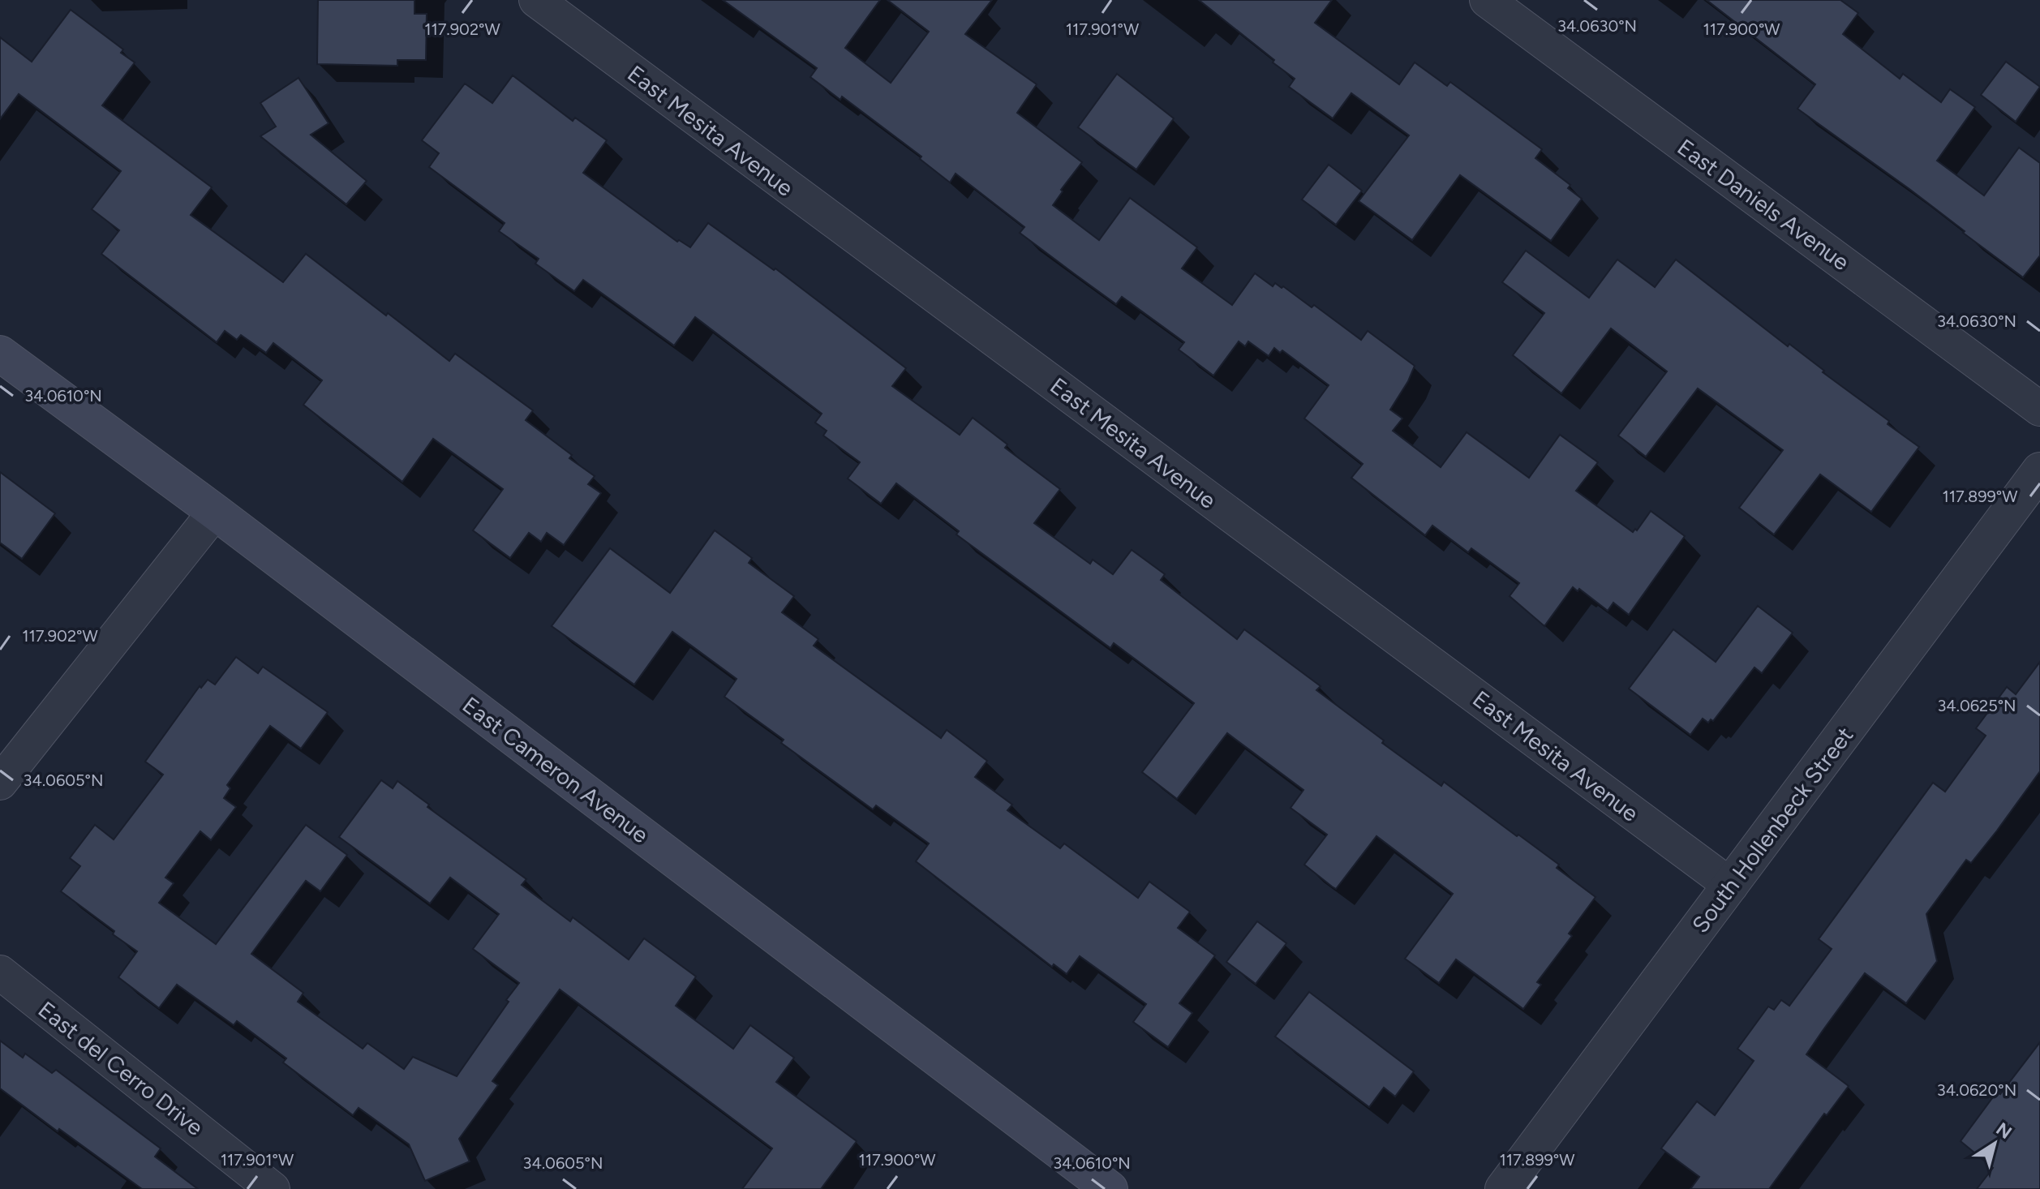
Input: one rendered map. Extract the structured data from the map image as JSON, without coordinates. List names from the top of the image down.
{
  "streets": {
    "main road": ["East Cameron Avenue"],
    "street": [
      "East Mesita Avenue",
      "East Daniels Avenue",
      "South Hollenbeck Street",
      "East del Cerro Drive"
    ]
  },
  "crossings": [
    ["East Mesita Avenue", "South Hollenbeck Street"]
  ],
  "north": "top right",
  "coordinates": [
    "34.0630°N",
    "117.902°W",
    "117.901°W",
    "117.900°W",
    "34.0610°N",
    "117.899°W",
    "34.0625°N",
    "34.0605°N",
    "34.0620°N"
  ]
}
